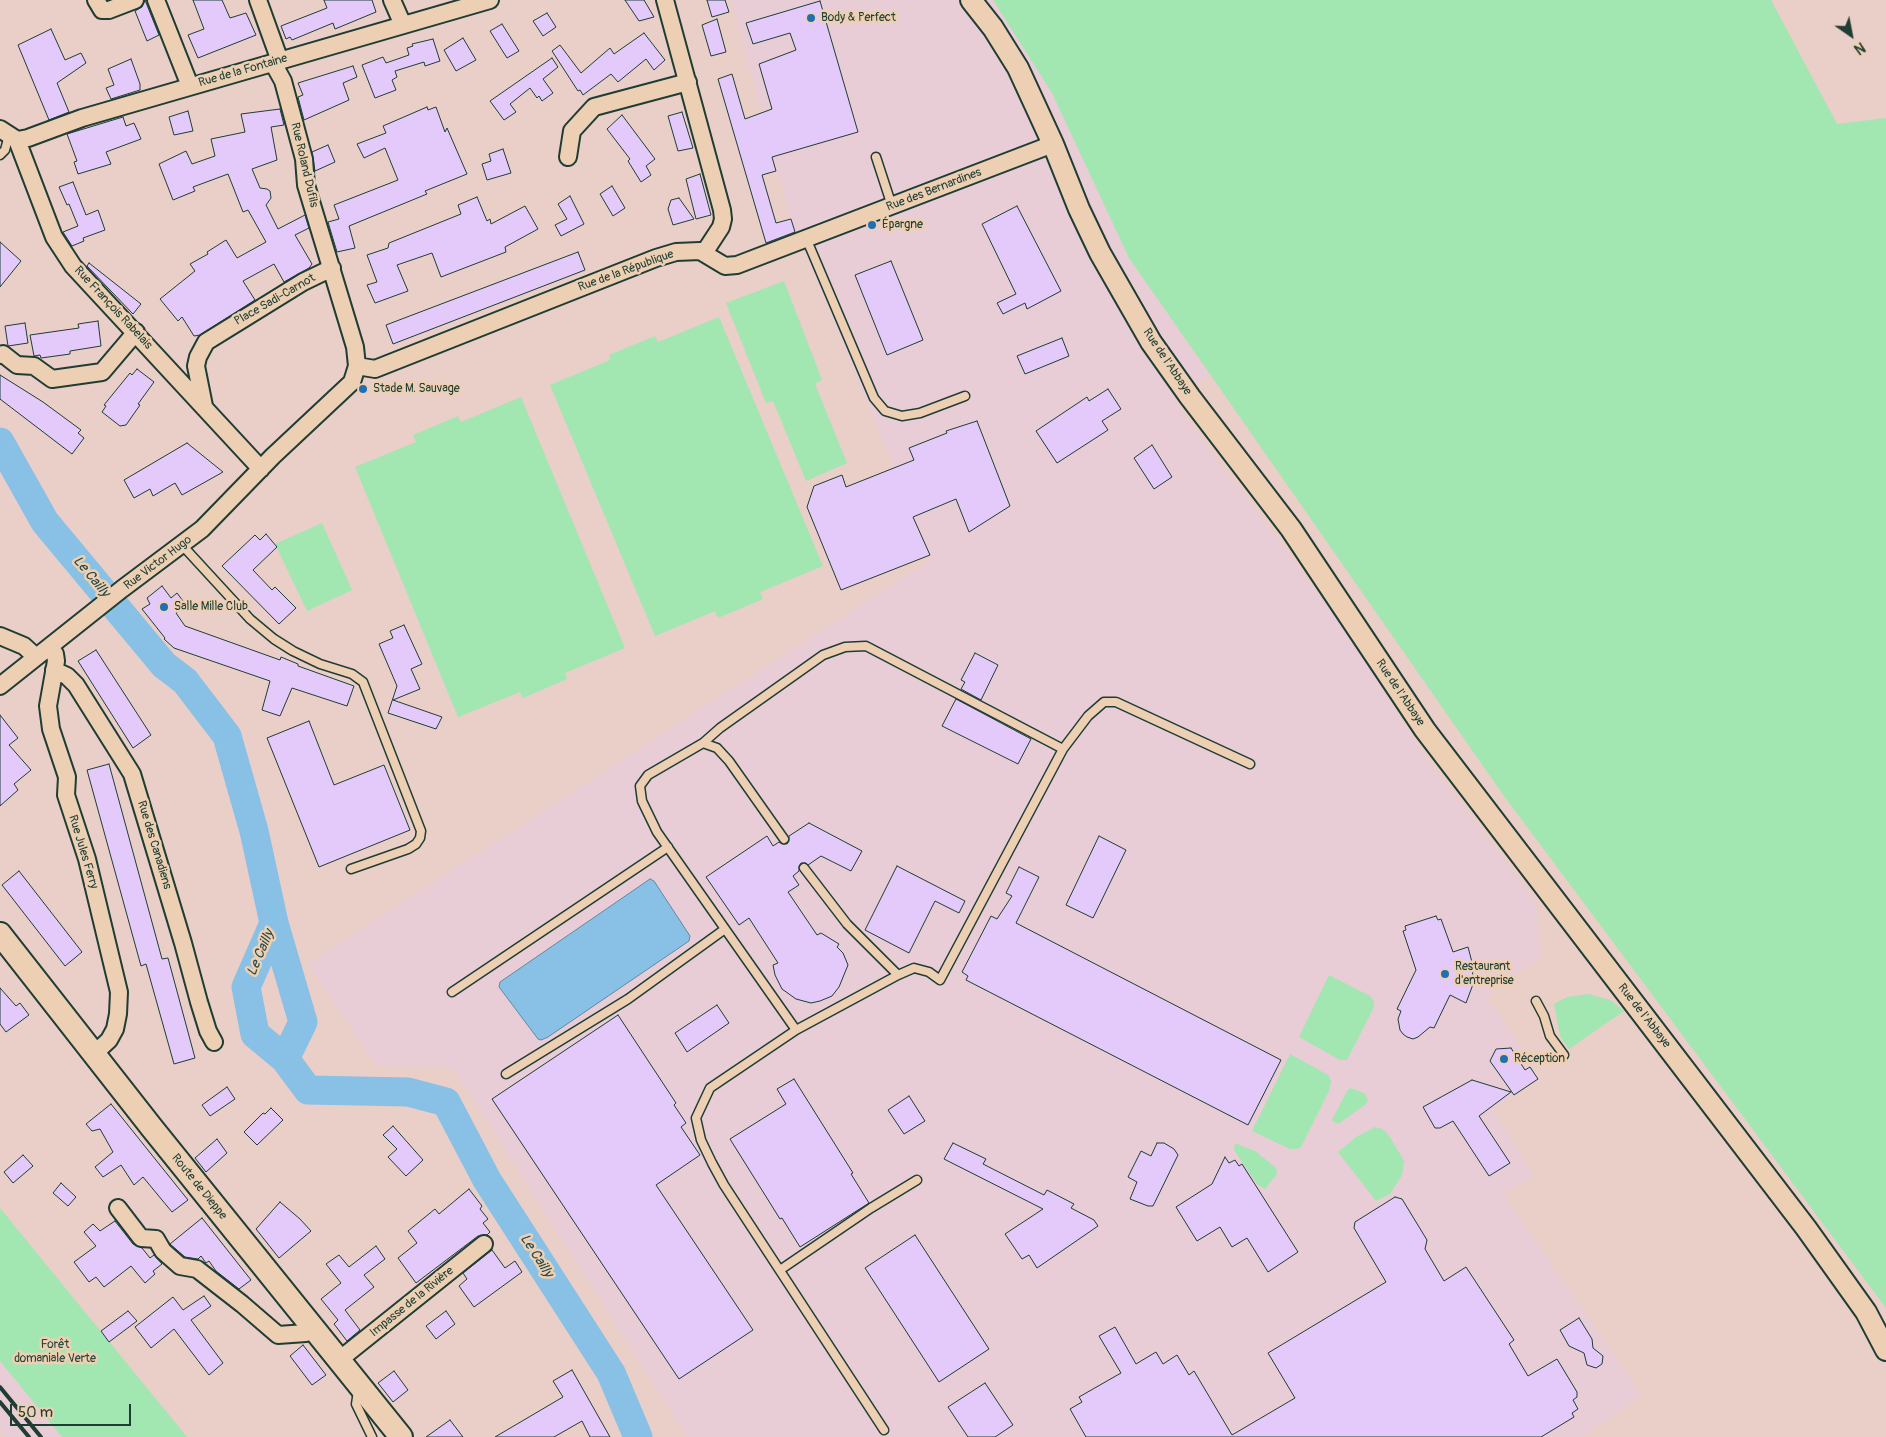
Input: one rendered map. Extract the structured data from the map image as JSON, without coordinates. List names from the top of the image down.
{
  "streets": {
    "main road": ["Route de Dieppe"],
    "street": [
      "Rue de la Fontaine",
      "Rue Roland Dufils",
      "Rue des Bernardines",
      "Rue de la République",
      "Place Sadi-Carnot",
      "Rue François Rabelais",
      "Rue de l'Abbaye",
      "Rue Victor Hugo",
      "Rue des Canadiens",
      "Rue Jules Ferry",
      "Impasse de la Rivière"
    ]
  },
  "crossings": [
    ["Rue de la Fontaine", "Rue Roland Dufils"],
    ["Rue de la Fontaine", "Rue François Rabelais"],
    ["Rue Roland Dufils", "Place Sadi-Carnot"],
    ["Rue des Bernardines", "Rue de la République"],
    ["Rue des Bernardines", "Rue de l'Abbaye"],
    ["Rue de la République", "Place Sadi-Carnot"],
    ["Place Sadi-Carnot", "Rue François Rabelais"],
    ["Rue Victor Hugo", "Rue Jules Ferry"],
    ["Rue des Canadiens", "Rue Jules Ferry"],
    ["Rue Jules Ferry", "Route de Dieppe"],
    ["Route de Dieppe", "Impasse de la Rivière"]
  ],
  "water": ["Le Cailly"],
  "parks": ["Forêt domaniale Verte"],
  "places": [
    "Body & Perfect",
    "Épargne",
    "Stade M. Sauvage",
    "Salle Mille Club",
    "Restaurant d'entreprise",
    "Réception"
  ],
  "scale_bar": "50 m",
  "north": "bottom right"
}
